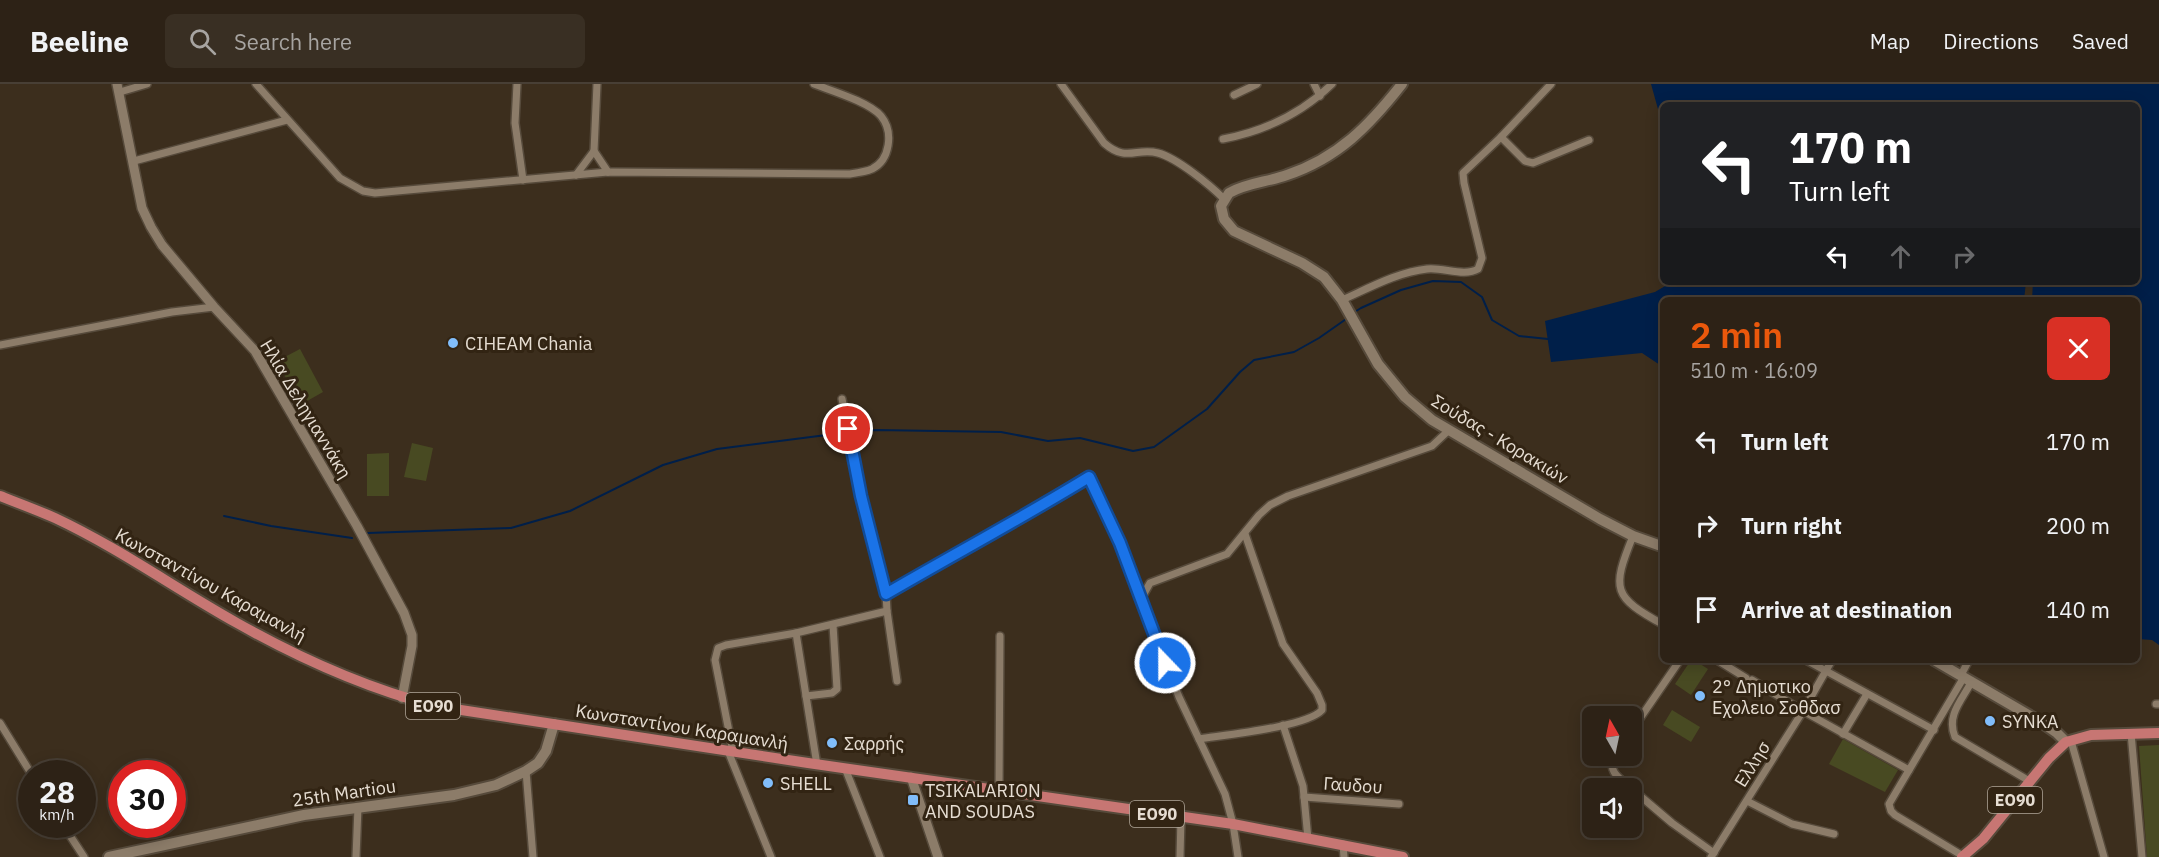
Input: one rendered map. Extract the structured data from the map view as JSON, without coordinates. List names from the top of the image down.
{
  "streets": {
    "main road": [
      "Σούδας - Κορακιών",
      "Κωνσταντίνου Καραμανλή",
      "ΕΟ90",
      "25th Martiou"
    ],
    "street": ["Ηλία Δεληγιαννάκη", "Ελλησ", "Γαυδου"]
  },
  "crossings": [
    ["Ηλία Δεληγιαννάκη", "Κωνσταντίνου Καραμανλή"],
    ["Κωνσταντίνου Καραμανλή", "25th Martiou"]
  ],
  "places": {
    "other": [
      "CIHEAM Chania",
      "2° Δημοτικο Εχολειο Σοθδασ",
      "SYNKA",
      "Σαρρής",
      "SHELL"
    ],
    "transit": ["TSIKALARION AND SOUDAS"]
  },
  "north": "top",
  "page": {
    "header": "Beeline",
    "search": "Search here",
    "nav": ["Map", "Directions", "Saved"],
    "turn": ["170 m", "Turn left"],
    "heading": ["2 min", "510 m · 16:09"],
    "list": [
      {
        "name": "Turn left",
        "value": "170 m"
      },
      {
        "name": "Turn right",
        "value": "200 m"
      },
      {
        "name": "Arrive at destination",
        "value": "140 m"
      }
    ],
    "speed": "28 km/h",
    "limit": "30"
  }
}
